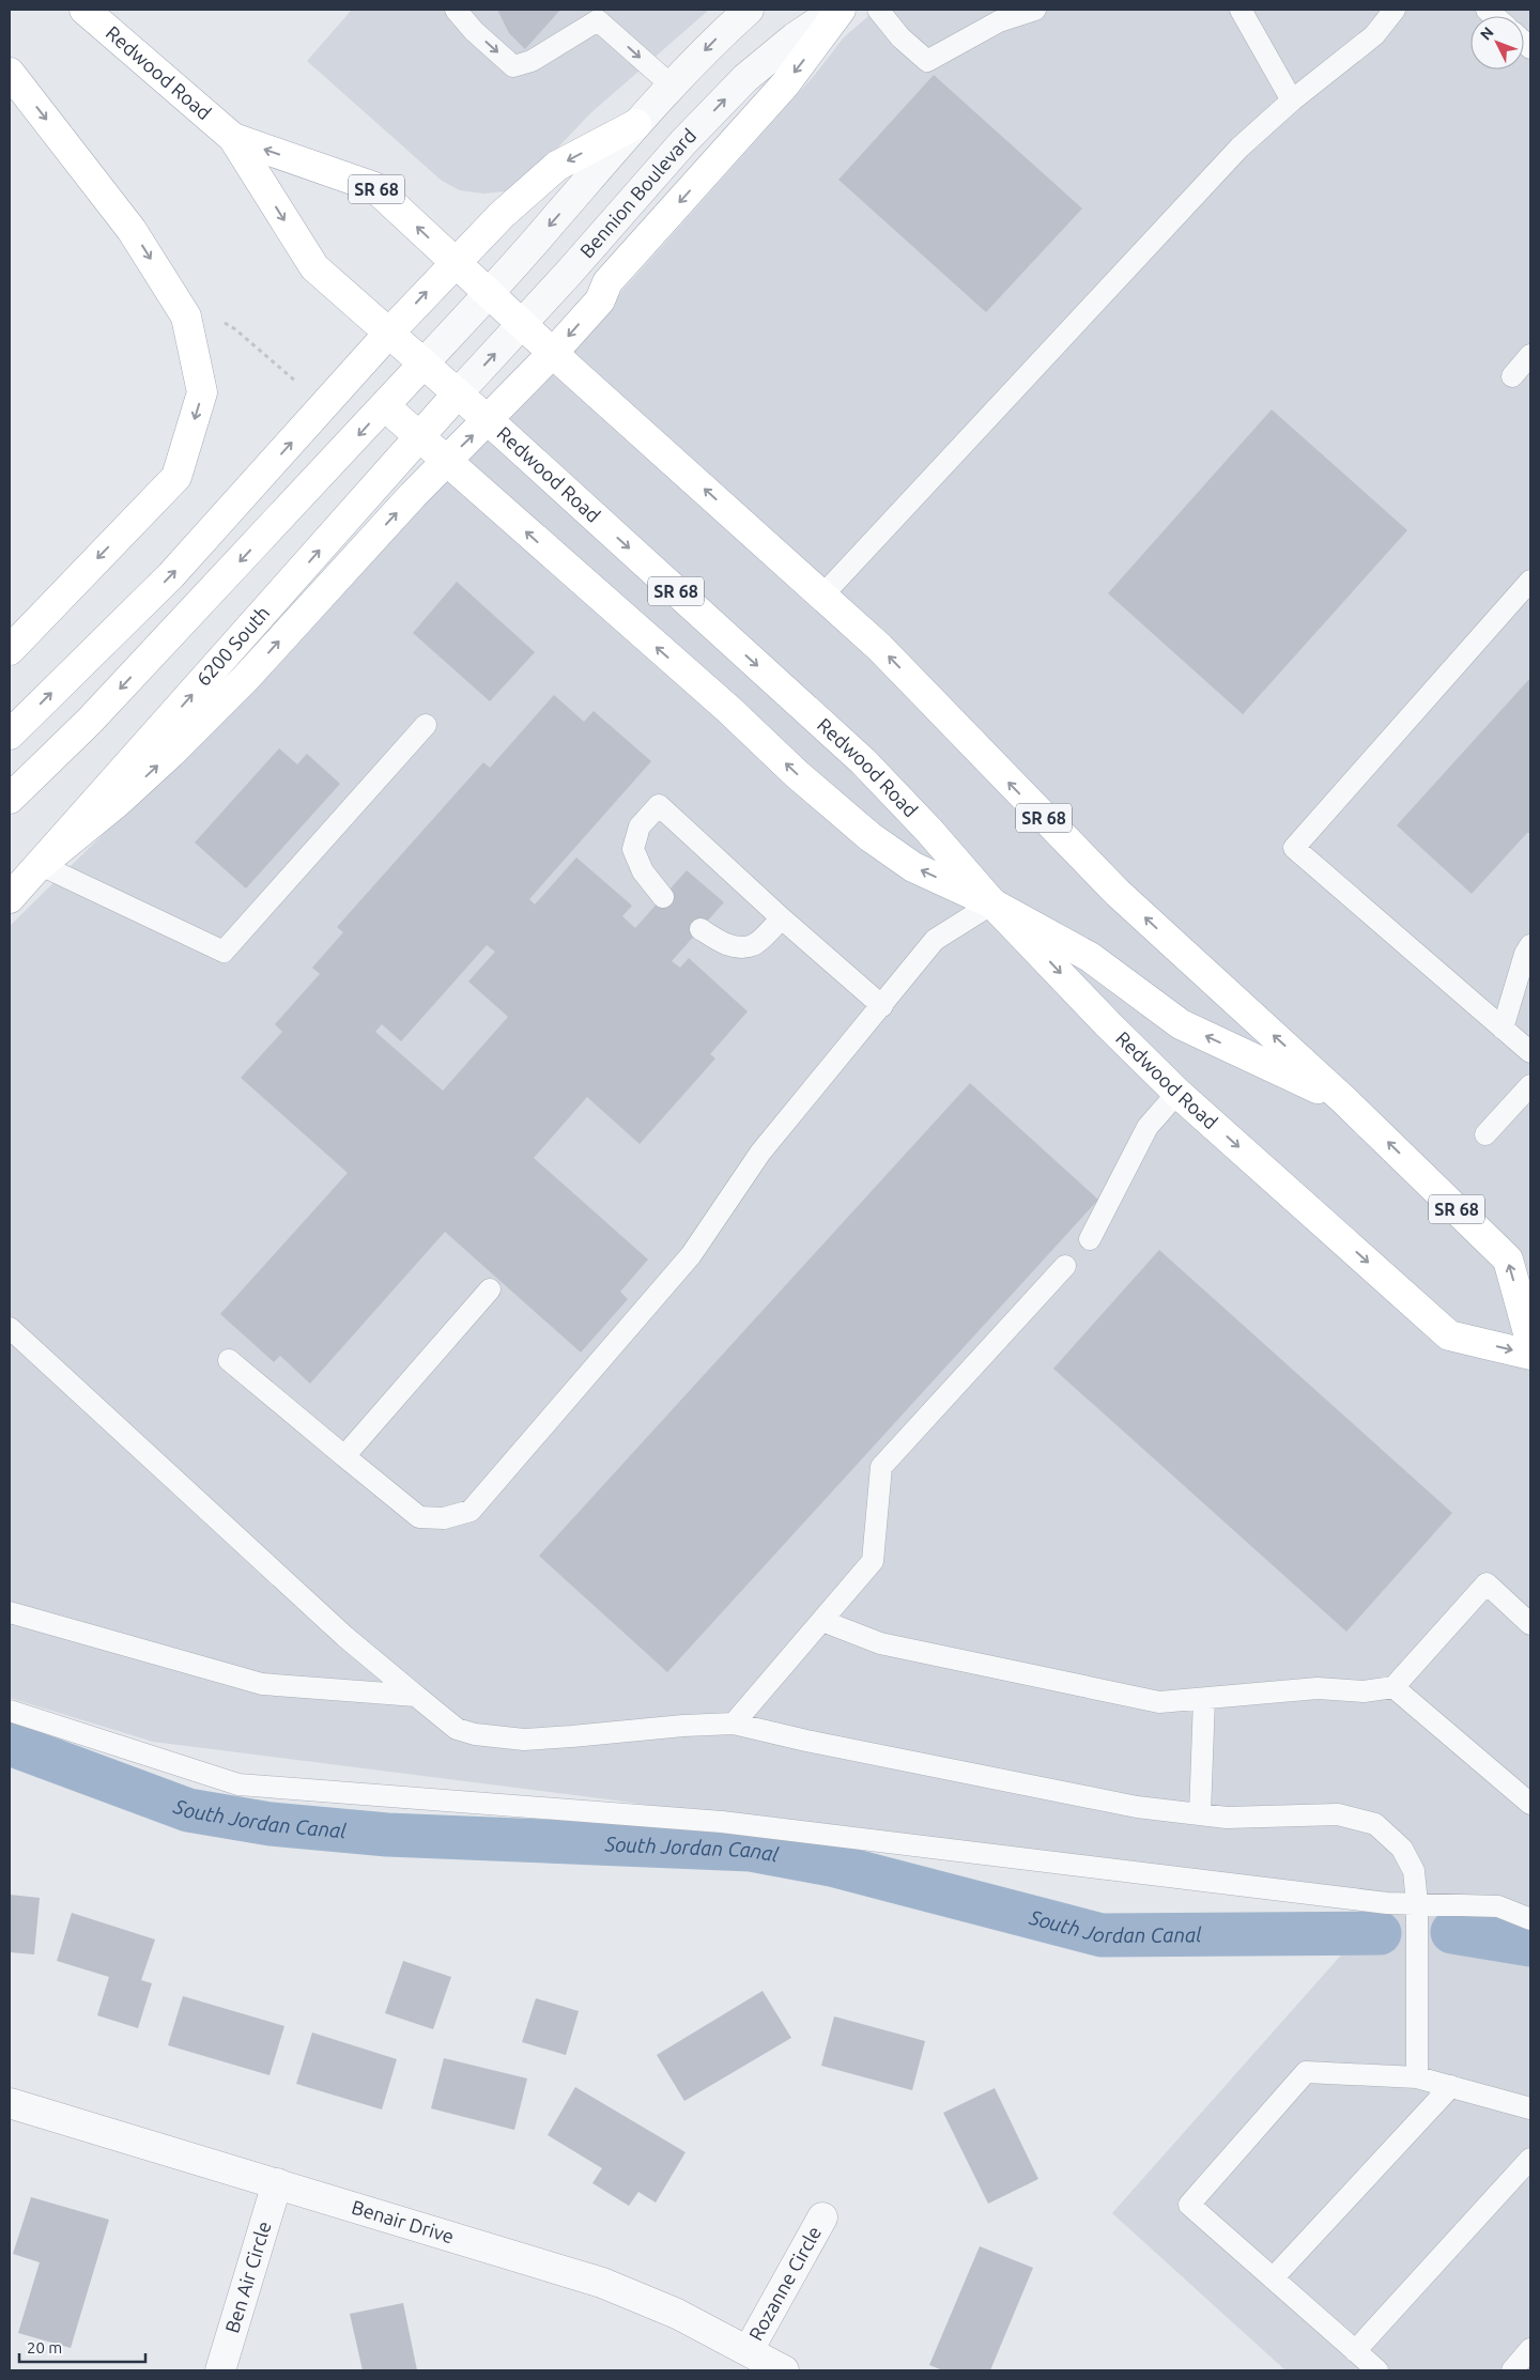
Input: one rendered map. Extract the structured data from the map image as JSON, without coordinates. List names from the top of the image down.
{
  "streets": {
    "main road": ["Redwood Road", "SR 68", "6200 South"],
    "street": [
      "Bennion Boulevard",
      "Benair Drive",
      "Ben Air Circle",
      "Rozanne Circle"
    ]
  },
  "crossings": [
    ["Redwood Road", "Bennion Boulevard"],
    ["Redwood Road", "6200 South"],
    ["Bennion Boulevard", "6200 South"],
    ["Benair Drive", "Ben Air Circle"],
    ["Benair Drive", "Rozanne Circle"]
  ],
  "water": ["South Jordan Canal"],
  "scale_bar": "20 m",
  "north": "top left"
}
